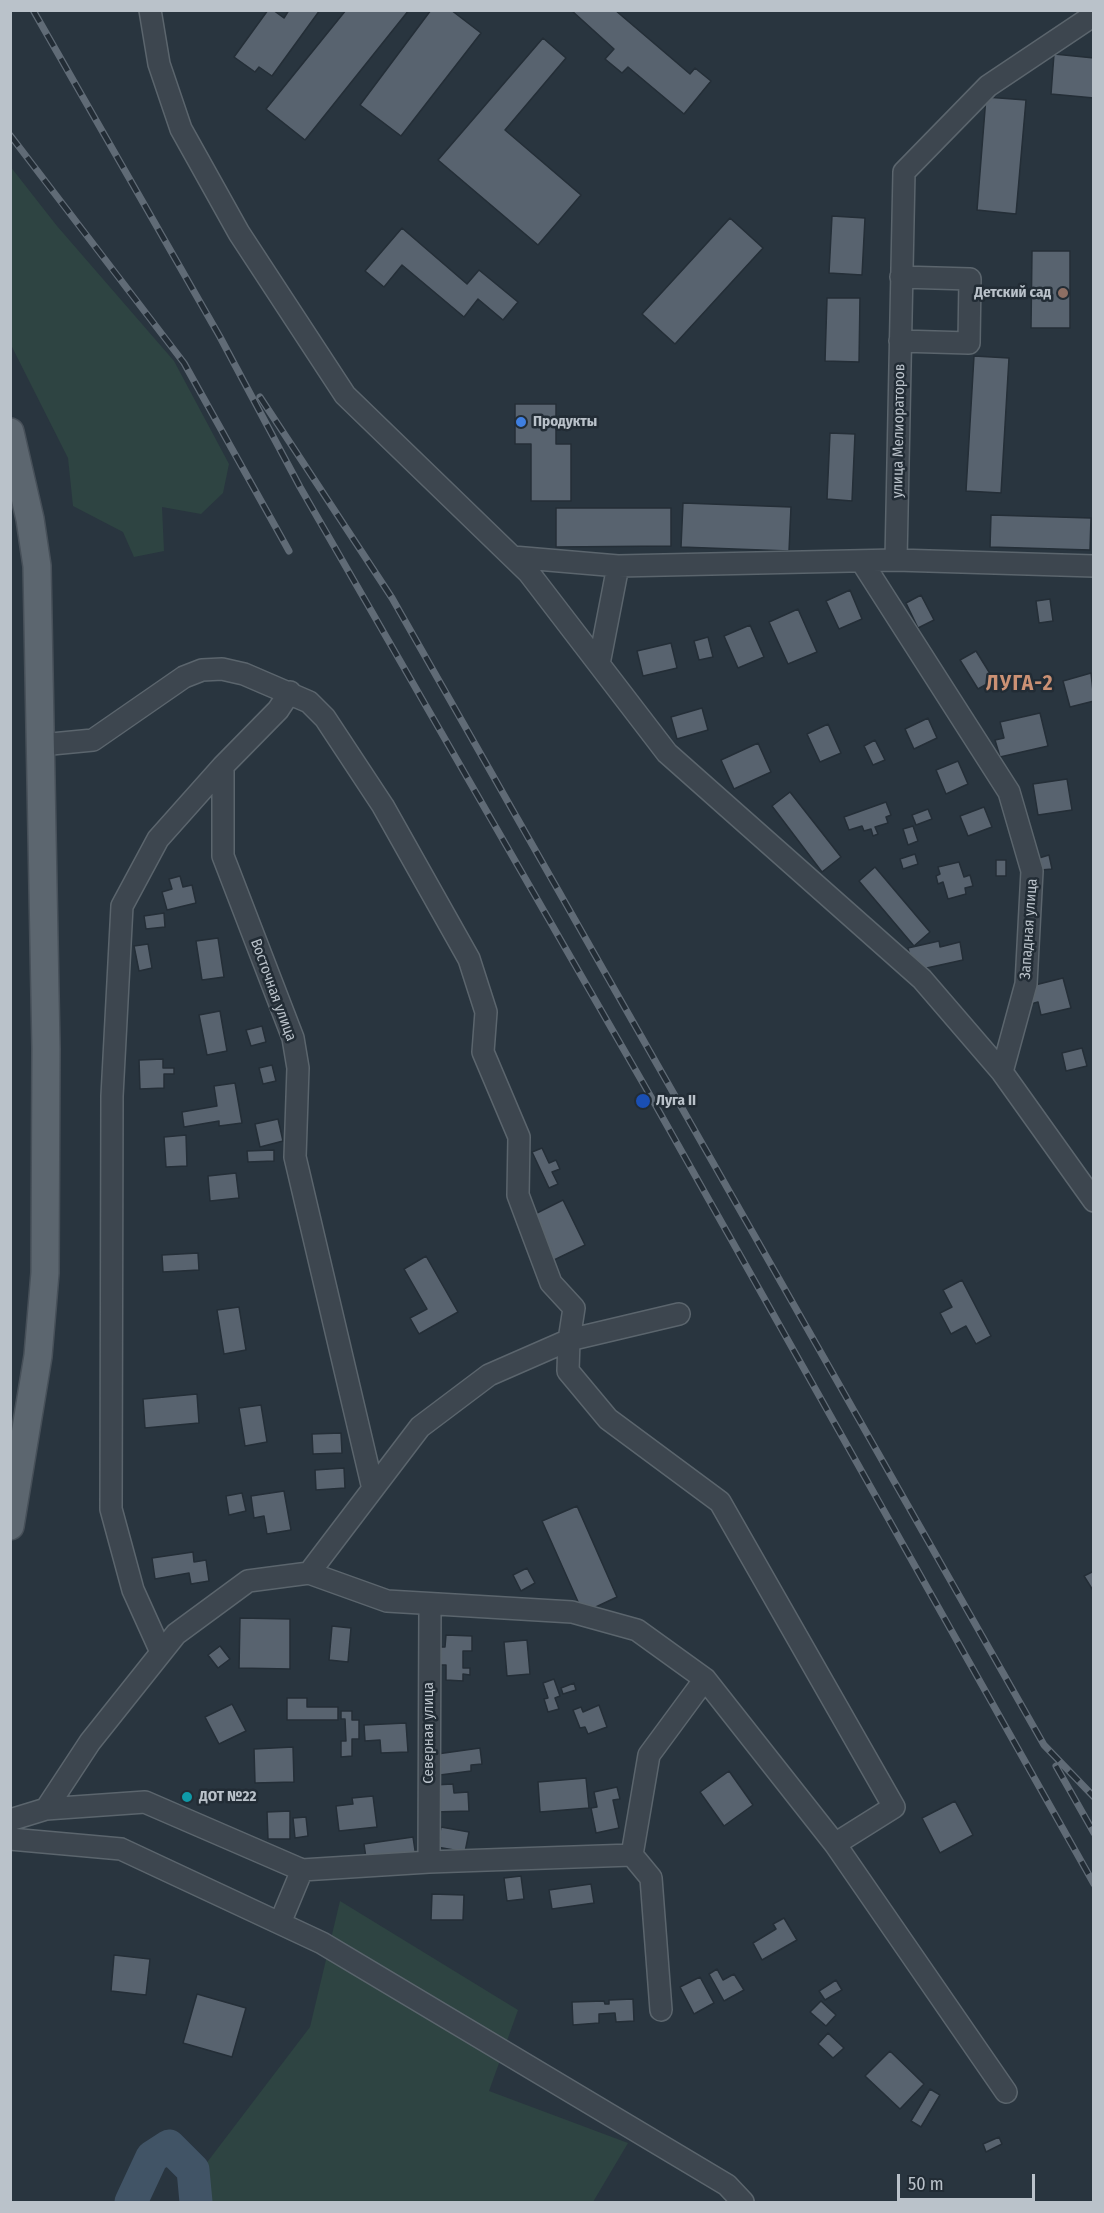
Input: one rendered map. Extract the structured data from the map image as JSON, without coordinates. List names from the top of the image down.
{
  "streets": {
    "street": [
      "улица Мелиораторов",
      "Западная улица",
      "Восточная улица",
      "Северная улица"
    ]
  },
  "districts": ["ЛУГА-2"],
  "places": [
    "Детский сад",
    "Продукты",
    "Луга II",
    "ДОТ №22"
  ],
  "scale_bar": "50 m"
}
